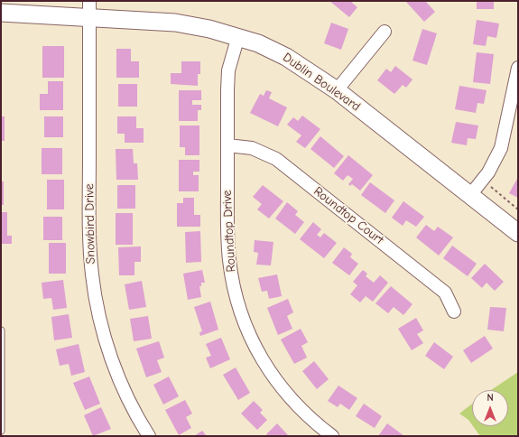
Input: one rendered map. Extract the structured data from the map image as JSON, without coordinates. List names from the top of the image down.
{
  "streets": {
    "main road": ["Dublin Boulevard"],
    "street": ["Roundtop Court", "Snowbird Drive", "Roundtop Drive"]
  },
  "crossings": [
    ["Dublin Boulevard", "Snowbird Drive"],
    ["Dublin Boulevard", "Roundtop Drive"],
    ["Roundtop Court", "Roundtop Drive"]
  ],
  "north": "top"
}
